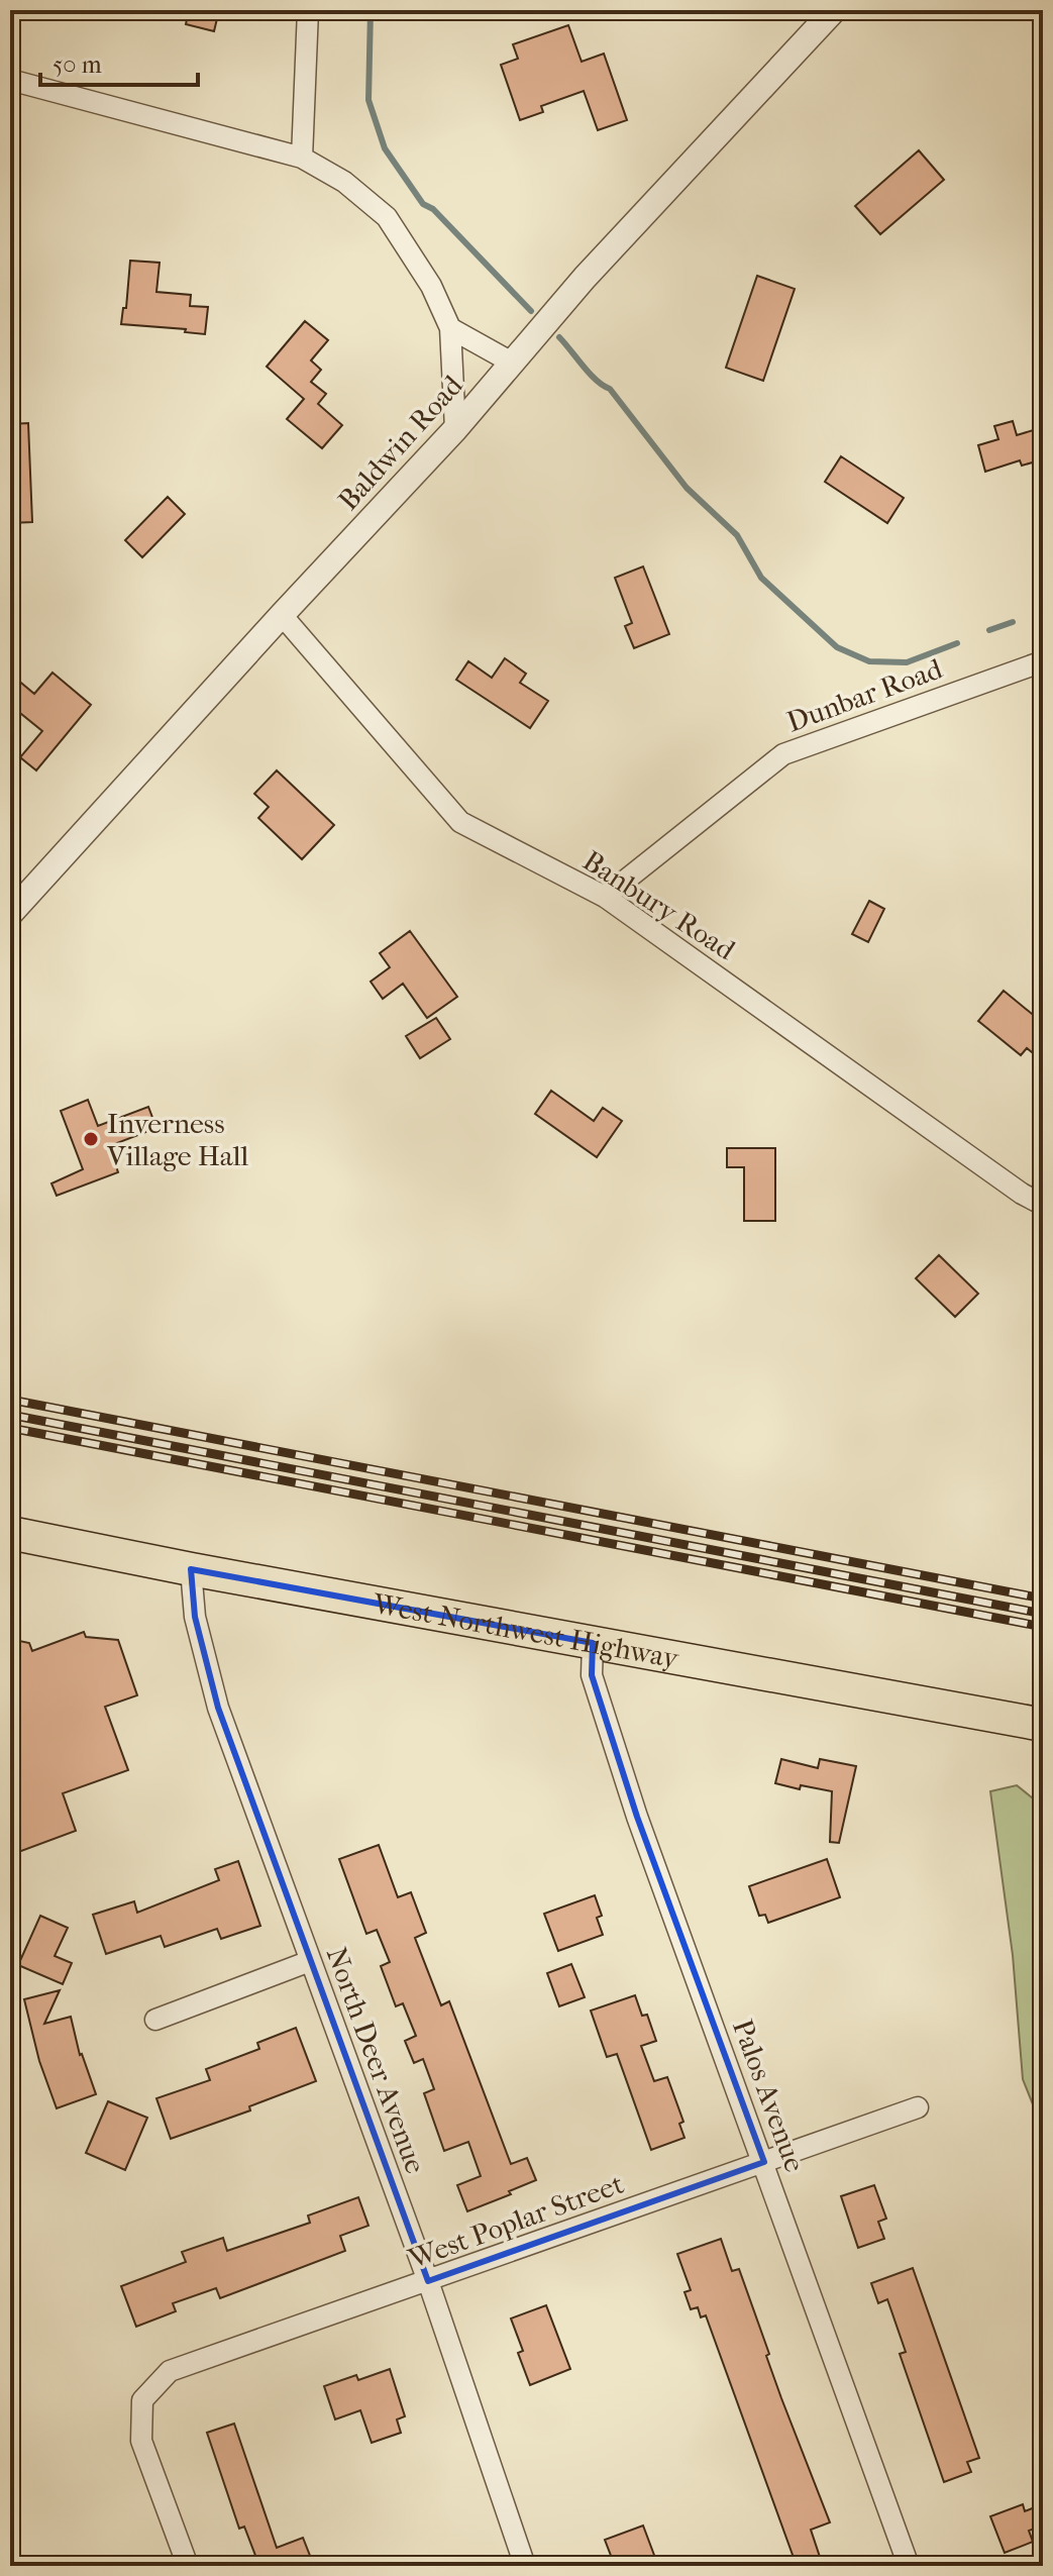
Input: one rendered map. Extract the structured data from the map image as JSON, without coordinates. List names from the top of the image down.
{
  "streets": {
    "main road": ["West Northwest Highway"],
    "street": [
      "Baldwin Road",
      "Dunbar Road",
      "Banbury Road",
      "North Deer Avenue",
      "Palos Avenue",
      "West Poplar Street"
    ]
  },
  "crossings": [
    ["Baldwin Road", "Banbury Road"],
    ["Dunbar Road", "Banbury Road"],
    ["West Northwest Highway", "North Deer Avenue"],
    ["West Northwest Highway", "Palos Avenue"],
    ["North Deer Avenue", "West Poplar Street"],
    ["Palos Avenue", "West Poplar Street"]
  ],
  "places": ["Inverness Village Hall"],
  "scale_bar": "50 m"
}
